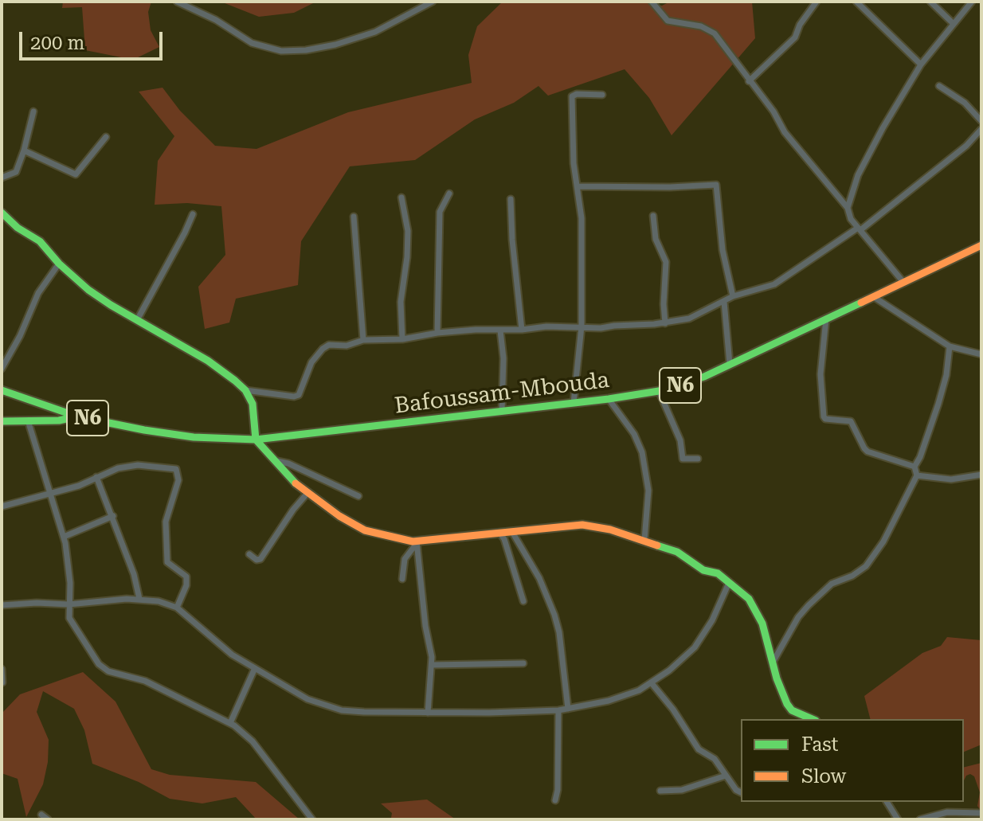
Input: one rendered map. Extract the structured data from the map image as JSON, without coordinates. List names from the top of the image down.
{
  "streets": {
    "main road": ["N6", "Bafoussam-Mbouda"]
  },
  "legend": ["Fast", "Slow"],
  "scale_bar": "200 m"
}
